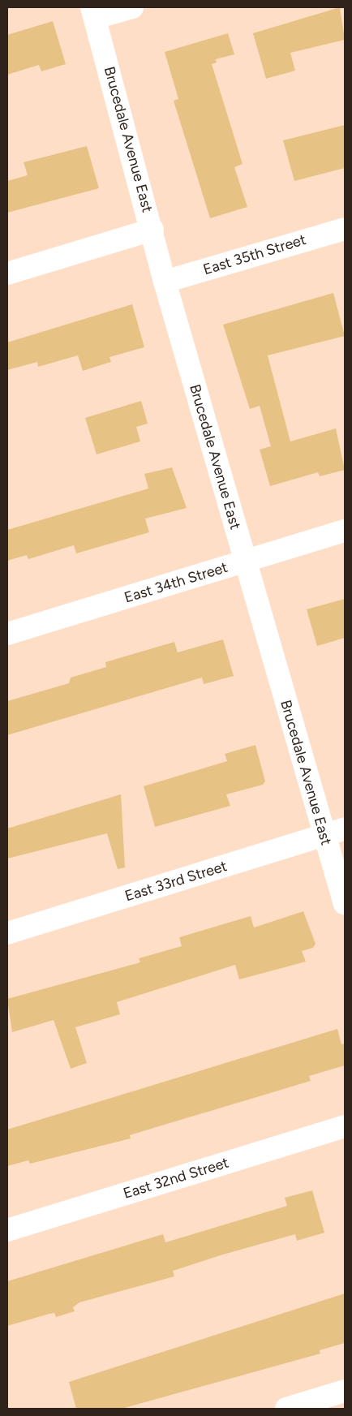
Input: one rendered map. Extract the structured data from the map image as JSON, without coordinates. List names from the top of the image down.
{
  "streets": {
    "street": [
      "Brucedale Avenue East",
      "East 35th Street",
      "East 34th Street",
      "East 33rd Street",
      "East 32nd Street"
    ]
  },
  "crossings": [
    ["Brucedale Avenue East", "East 35th Street"],
    ["Brucedale Avenue East", "East 34th Street"],
    ["Brucedale Avenue East", "East 33rd Street"]
  ]
}
